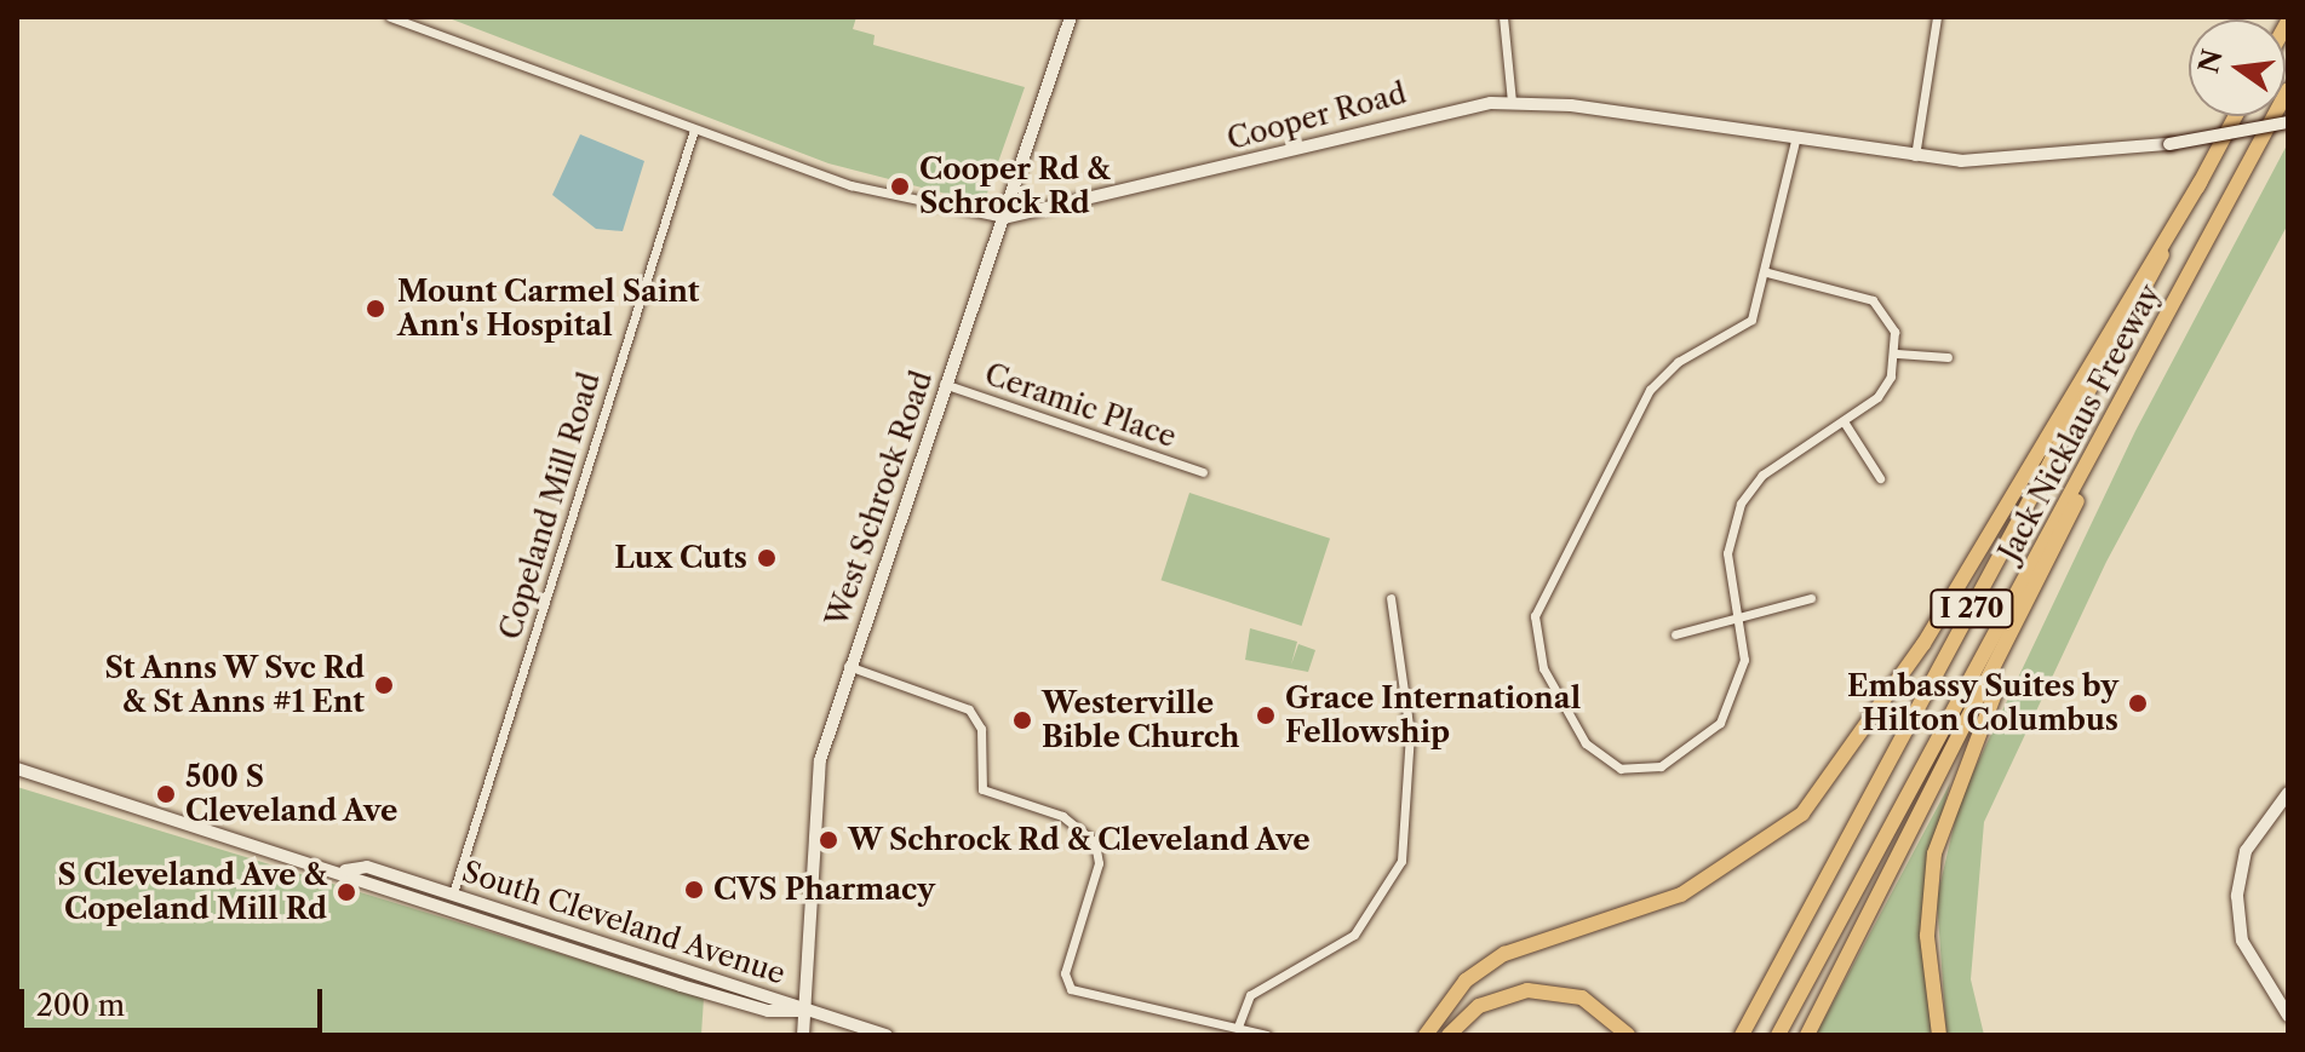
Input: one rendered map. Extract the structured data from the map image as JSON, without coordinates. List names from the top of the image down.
{
  "streets": {
    "highway": ["Jack Nicklaus Freeway", "I 270"],
    "main road": ["Cooper Road", "West Schrock Road", "South Cleveland Avenue"],
    "street": ["Ceramic Place", "Copeland Mill Road"]
  },
  "crossings": [
    ["Cooper Road", "West Schrock Road"],
    ["Cooper Road", "Copeland Mill Road"],
    ["Ceramic Place", "West Schrock Road"],
    ["West Schrock Road", "South Cleveland Avenue"],
    ["Copeland Mill Road", "South Cleveland Avenue"]
  ],
  "places": [
    "Cooper Rd & Schrock Rd",
    "Mount Carmel Saint Ann's Hospital",
    "Lux Cuts",
    "St Anns W Svc Rd & St Anns #1 Ent",
    "Embassy Suites by Hilton Columbus",
    "Grace International Fellowship",
    "Westerville Bible Church",
    "500 S Cleveland Ave",
    "W Schrock Rd & Cleveland Ave",
    "CVS Pharmacy",
    "S Cleveland Ave & Copeland Mill Rd"
  ],
  "scale_bar": "200 m",
  "north": "left"
}
